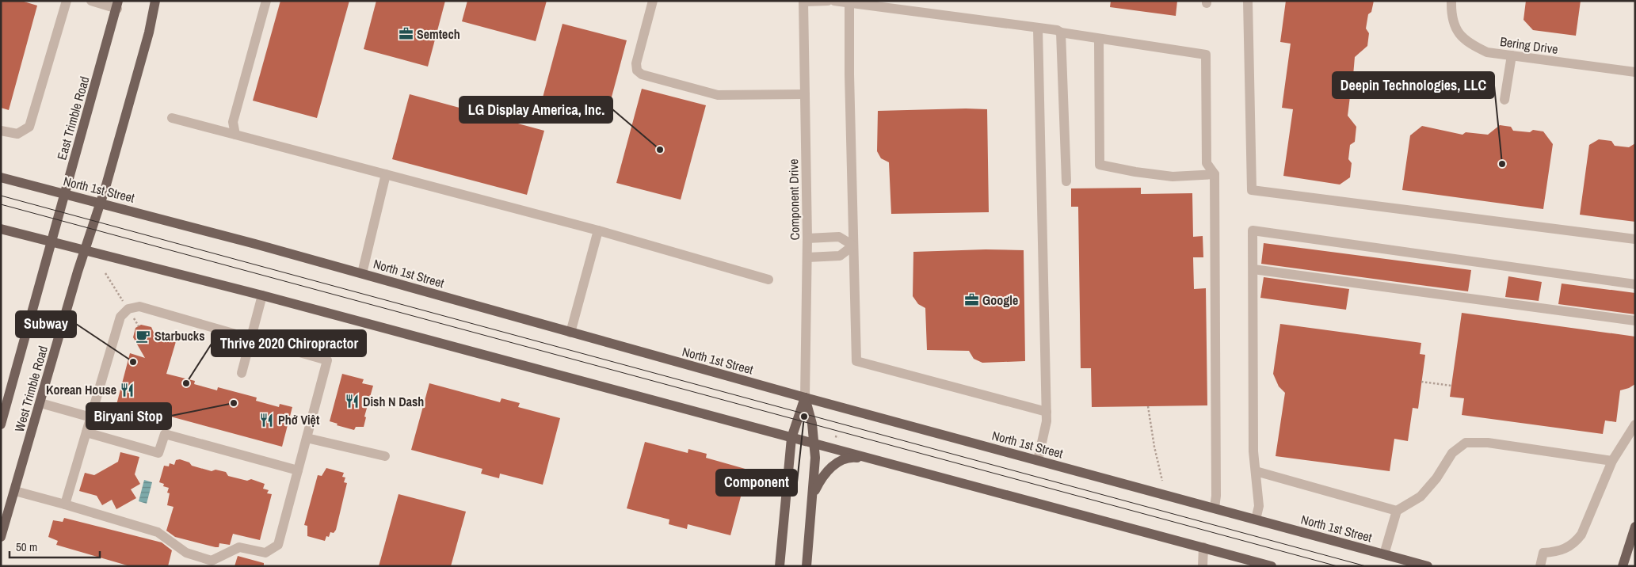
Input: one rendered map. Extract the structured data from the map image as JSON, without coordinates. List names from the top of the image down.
{
  "streets": {
    "main road": [
      "East Trimble Road",
      "North 1st Street",
      "Component Drive",
      "West Trimble Road"
    ],
    "street": ["Bering Drive"]
  },
  "crossings": [
    ["East Trimble Road", "North 1st Street"],
    ["East Trimble Road", "West Trimble Road"],
    ["North 1st Street", "Component Drive"],
    ["North 1st Street", "West Trimble Road"]
  ],
  "places": {
    "office": ["Semtech", "Google"],
    "other": [
      "LG Display America, Inc.",
      "Deepin Technologies, LLC",
      "Subway",
      "Thrive 2020 Chiropractor",
      "Biryani Stop",
      "Component"
    ],
    "cafe": ["Starbucks"],
    "restaurant": ["Korean House", "Dish N Dash", "Phở Việt"]
  },
  "scale_bar": "50 m"
}
